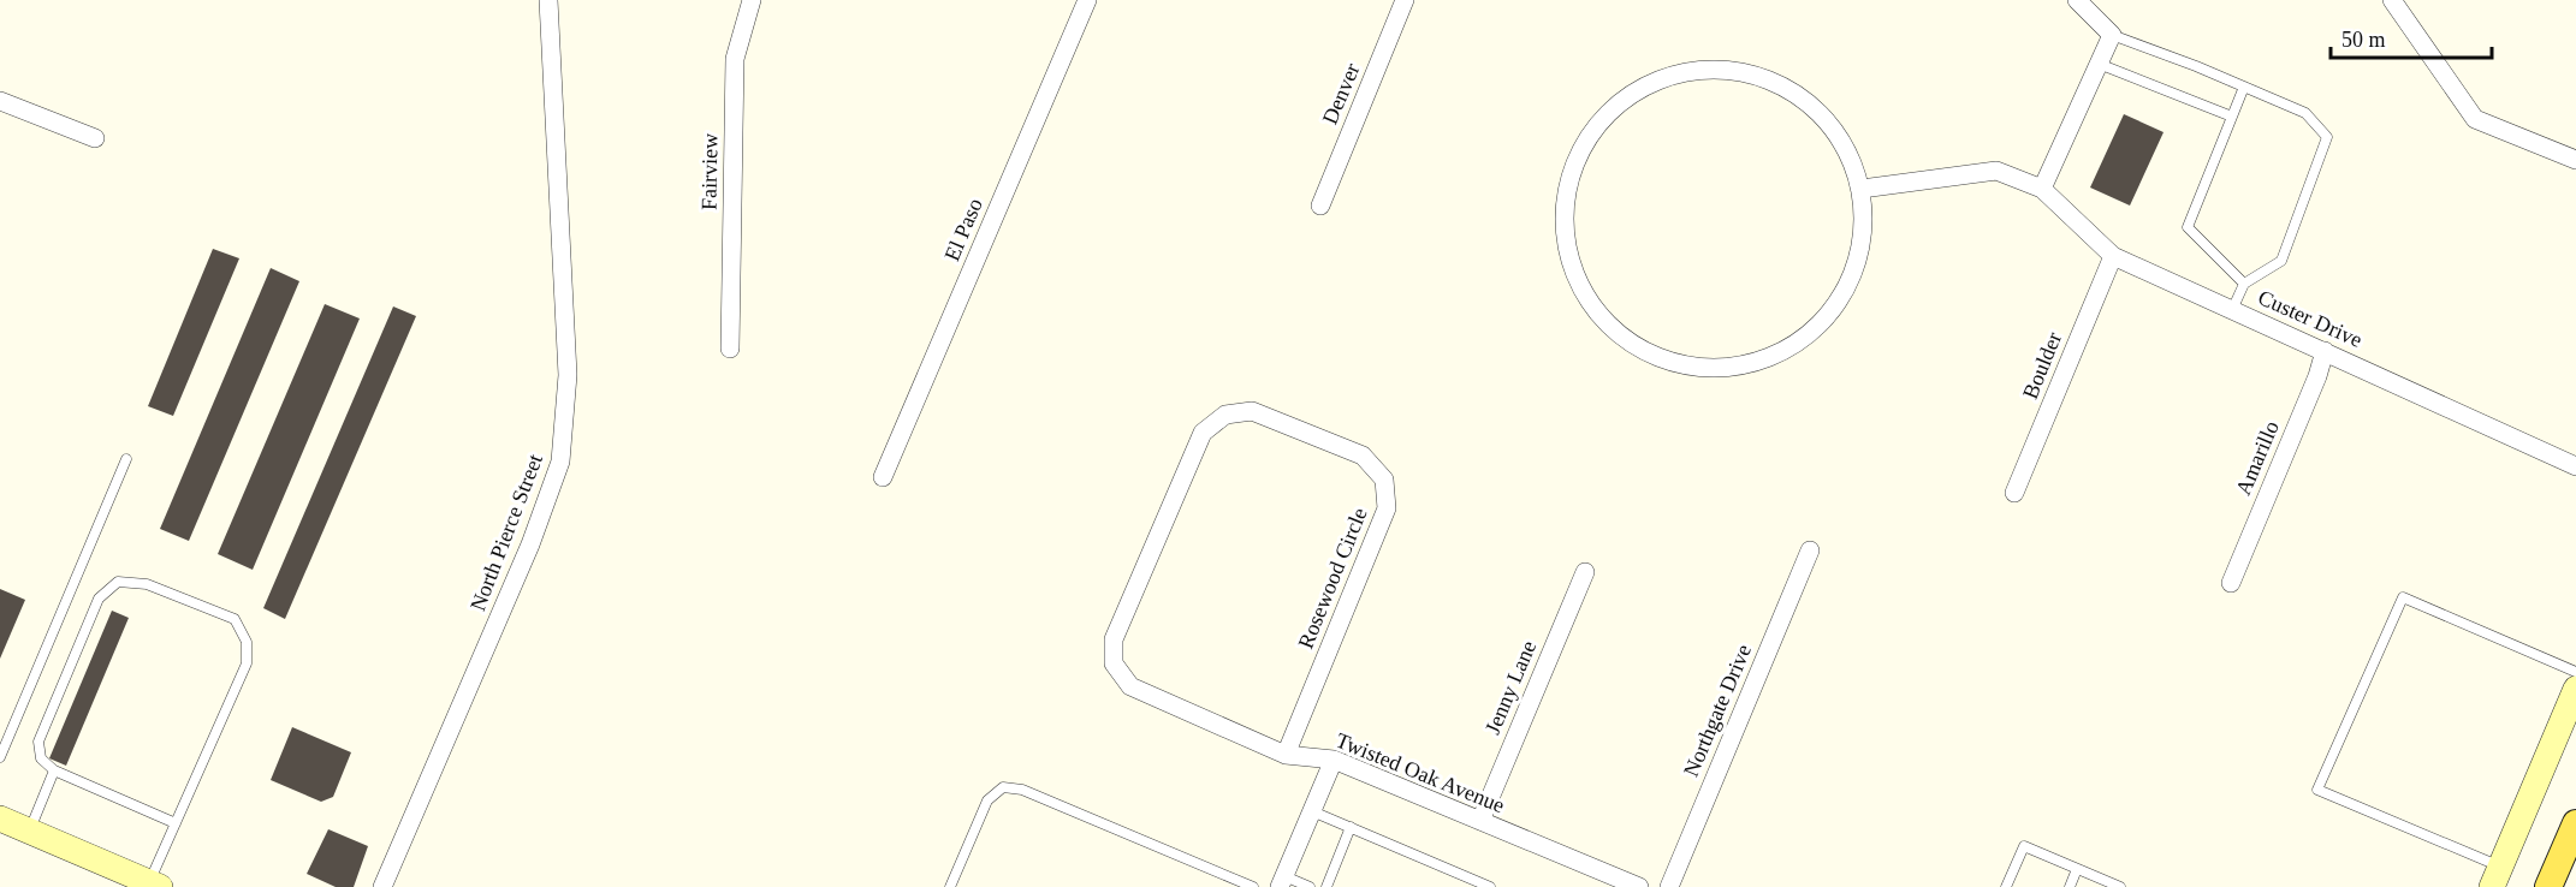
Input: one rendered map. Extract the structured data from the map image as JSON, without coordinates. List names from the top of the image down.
{
  "streets": {
    "street": [
      "Denver",
      "Fairview",
      "El Paso",
      "Custer Drive",
      "Boulder",
      "Amarillo",
      "North Pierce Street",
      "Rosewood Circle",
      "Jenny Lane",
      "Northgate Drive",
      "Twisted Oak Avenue"
    ]
  },
  "crossings": [
    ["Custer Drive", "Boulder"],
    ["Custer Drive", "Amarillo"],
    ["Rosewood Circle", "Twisted Oak Avenue"],
    ["Jenny Lane", "Twisted Oak Avenue"]
  ],
  "scale_bar": "50 m"
}
